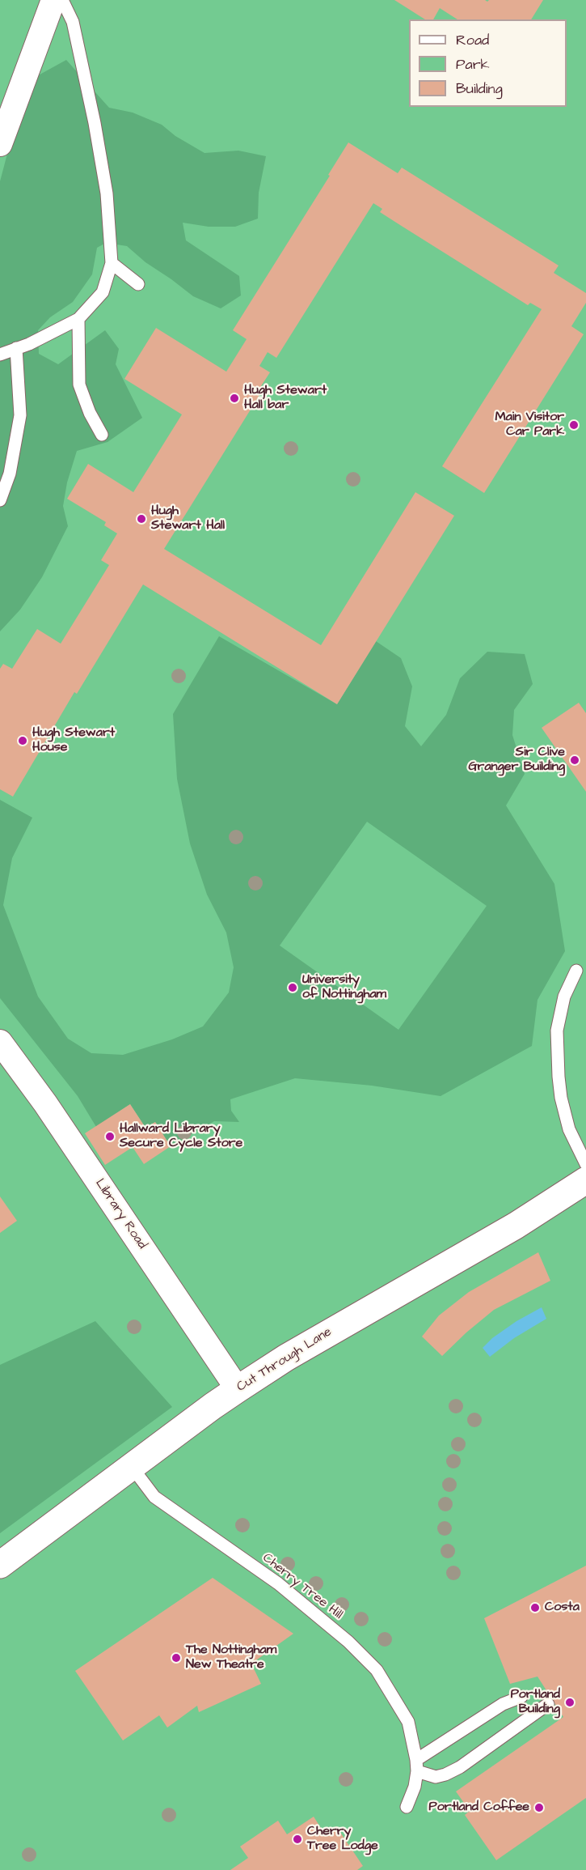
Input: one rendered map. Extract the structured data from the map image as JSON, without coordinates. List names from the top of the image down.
{
  "streets": {
    "street": ["Library Road", "Cut Through Lane"],
    "lane": ["Cherry Tree Hill"]
  },
  "crossings": [
    ["Library Road", "Cut Through Lane"],
    ["Cut Through Lane", "Cherry Tree Hill"]
  ],
  "places": [
    "Hugh Stewart Hall bar",
    "Main Visitor Car Park",
    "Hugh Stewart Hall",
    "Hugh Stewart House",
    "Sir Clive Granger Building",
    "University of Nottingham",
    "Hallward Library Secure Cycle Store",
    "Costa",
    "The Nottingham New Theatre",
    "Portland Building",
    "Portland Coffee",
    "Cherry Tree Lodge"
  ],
  "legend": ["Road", "Park", "Building"]
}
